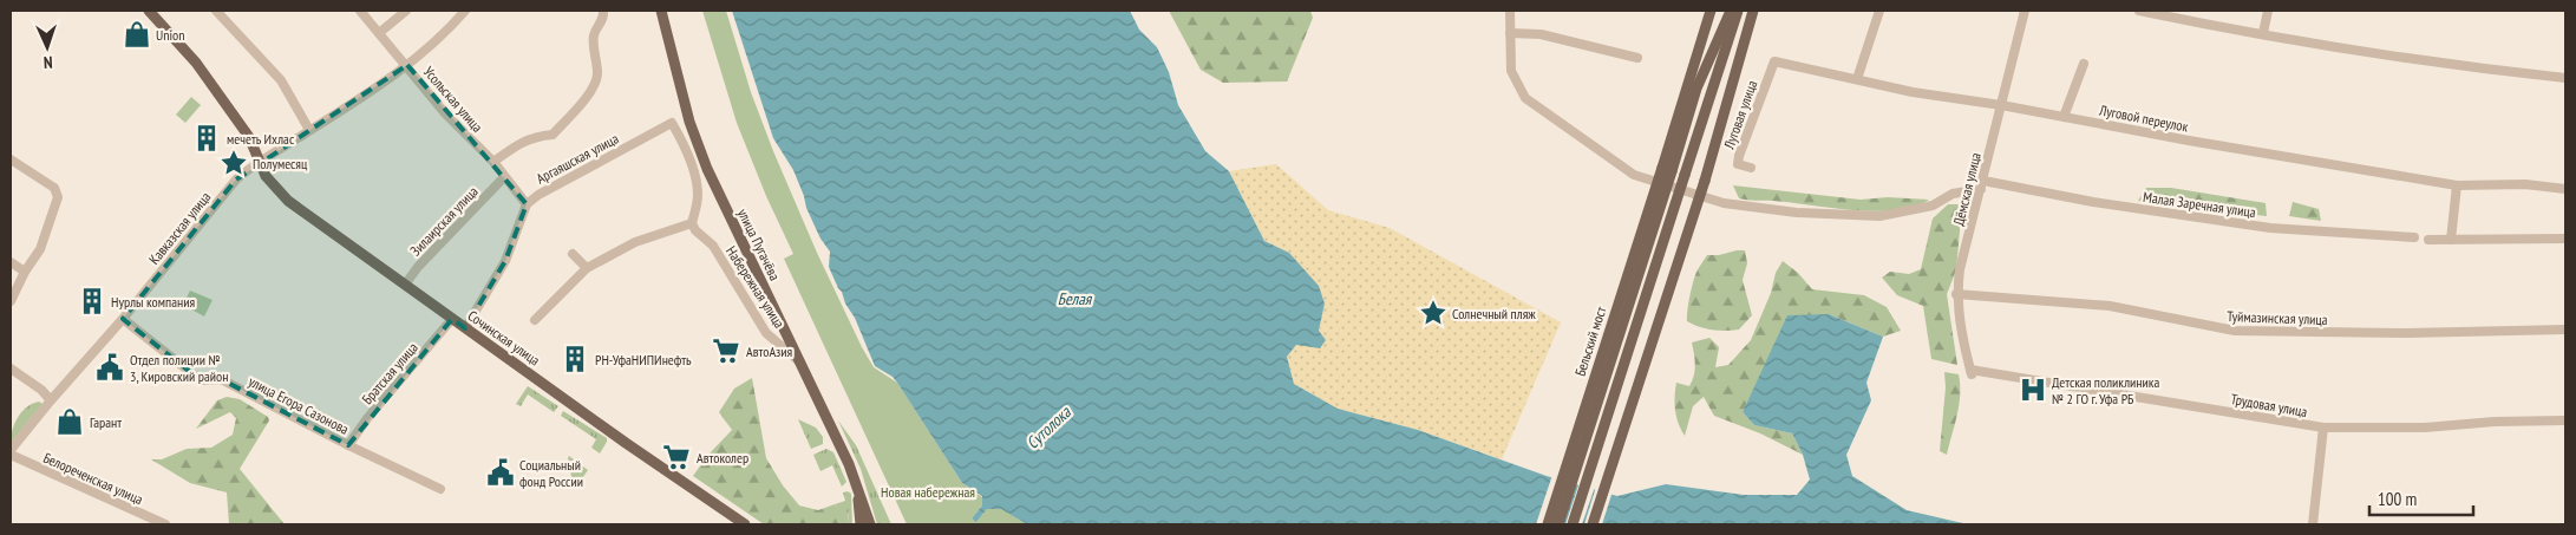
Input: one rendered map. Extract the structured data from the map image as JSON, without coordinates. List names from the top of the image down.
{
  "streets": {
    "main road": ["улица Пугачёва", "Сочинская улица", "Бельский мост"],
    "street": [
      "Усольская улица",
      "Луговая улица",
      "Луговой переулок",
      "Аргаяшская улица",
      "Дёмская улица",
      "Малая Заречная улица",
      "Зилаирская улица",
      "Кавказская улица",
      "Набережная улица",
      "Туймазинская улица",
      "Братская улица",
      "улица Егора Сазонова",
      "Трудовая улица",
      "Белореченская улица"
    ]
  },
  "crossings": [
    ["Усольская улица", "Аргаяшская улица"],
    ["Усольская улица", "Зилаирская улица"],
    ["Усольская улица", "Кавказская улица"],
    ["Луговая улица", "Луговой переулок"],
    ["Луговой переулок", "Дёмская улица"],
    ["Аргаяшская улица", "Набережная улица"],
    ["Дёмская улица", "Малая Заречная улица"],
    ["Дёмская улица", "Туймазинская улица"],
    ["Дёмская улица", "Трудовая улица"],
    ["Зилаирская улица", "Сочинская улица"],
    ["Кавказская улица", "Сочинская улица"],
    ["Кавказская улица", "улица Егора Сазонова"],
    ["улица Пугачёва", "Набережная улица"],
    ["Сочинская улица", "Братская улица"],
    ["Братская улица", "улица Егора Сазонова"]
  ],
  "water": ["Белая", "Сутолока"],
  "parks": ["Новая набережная"],
  "places": {
    "shop": ["Union", "Гарант"],
    "building": ["мечеть Ихлас", "Нурлы компания", "РН-УфаНИПИнефть"],
    "place": ["Полумесяц", "Солнечный пляж"],
    "supermarket": ["АвтоАзия", "Автоколер"],
    "public building": ["Отдел полиции № 3, Кировский район", "Социальный фонд России"],
    "hospital": ["Детская поликлиника № 2 ГО г. Уфа РБ"]
  },
  "scale_bar": "100 m",
  "north": "bottom"
}
